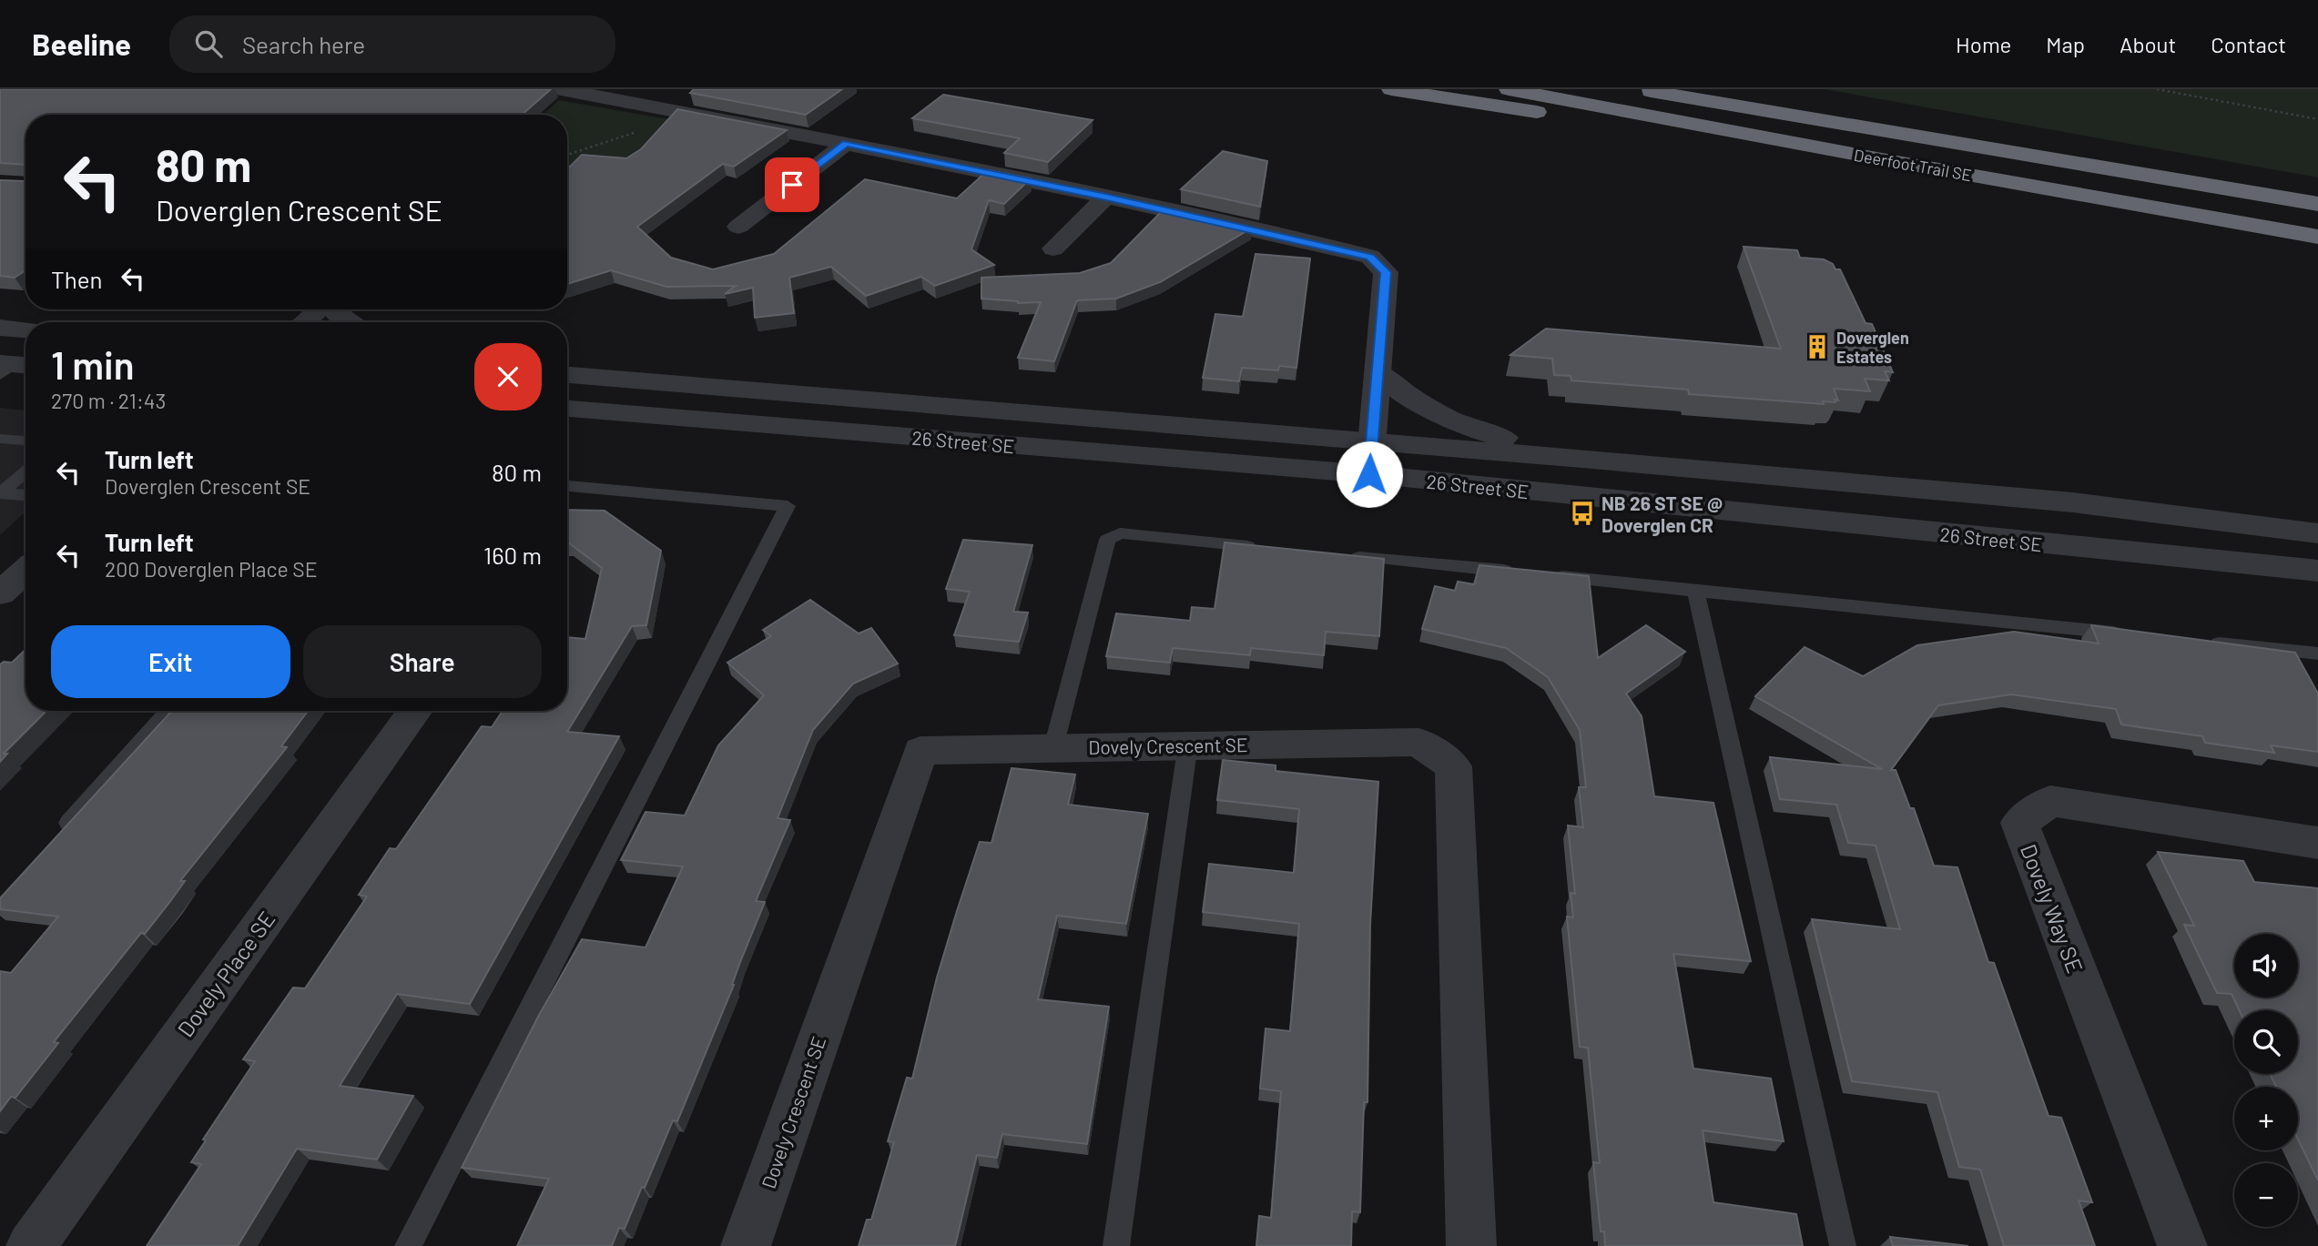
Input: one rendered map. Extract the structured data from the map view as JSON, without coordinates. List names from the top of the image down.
{
  "streets": {
    "highway": ["Deerfoot Trail SE"],
    "street": [
      "26 Street SE",
      "Dovely Crescent SE",
      "Dovely Way SE",
      "Dovely Place SE"
    ]
  },
  "places": {
    "building": ["Doverglen Estates"],
    "bus stop": ["NB 26 ST SE @ Doverglen CR"]
  },
  "page": {
    "header": "Beeline",
    "search": "Search here",
    "nav": [
      "Home",
      "Map",
      "About",
      "Contact"
    ],
    "turn": ["80 m", "Doverglen Crescent SE"],
    "then": "Then",
    "heading": ["1 min", "270 m · 21:43"],
    "list": [
      {
        "name": "Turn left",
        "note": "Doverglen Crescent SE",
        "value": "80 m"
      },
      {
        "name": "Turn left",
        "note": "200 Doverglen Place SE",
        "value": "160 m"
      }
    ],
    "buttons": ["Exit", "Share"],
    "map_buttons": ["+", "−"]
  }
}
